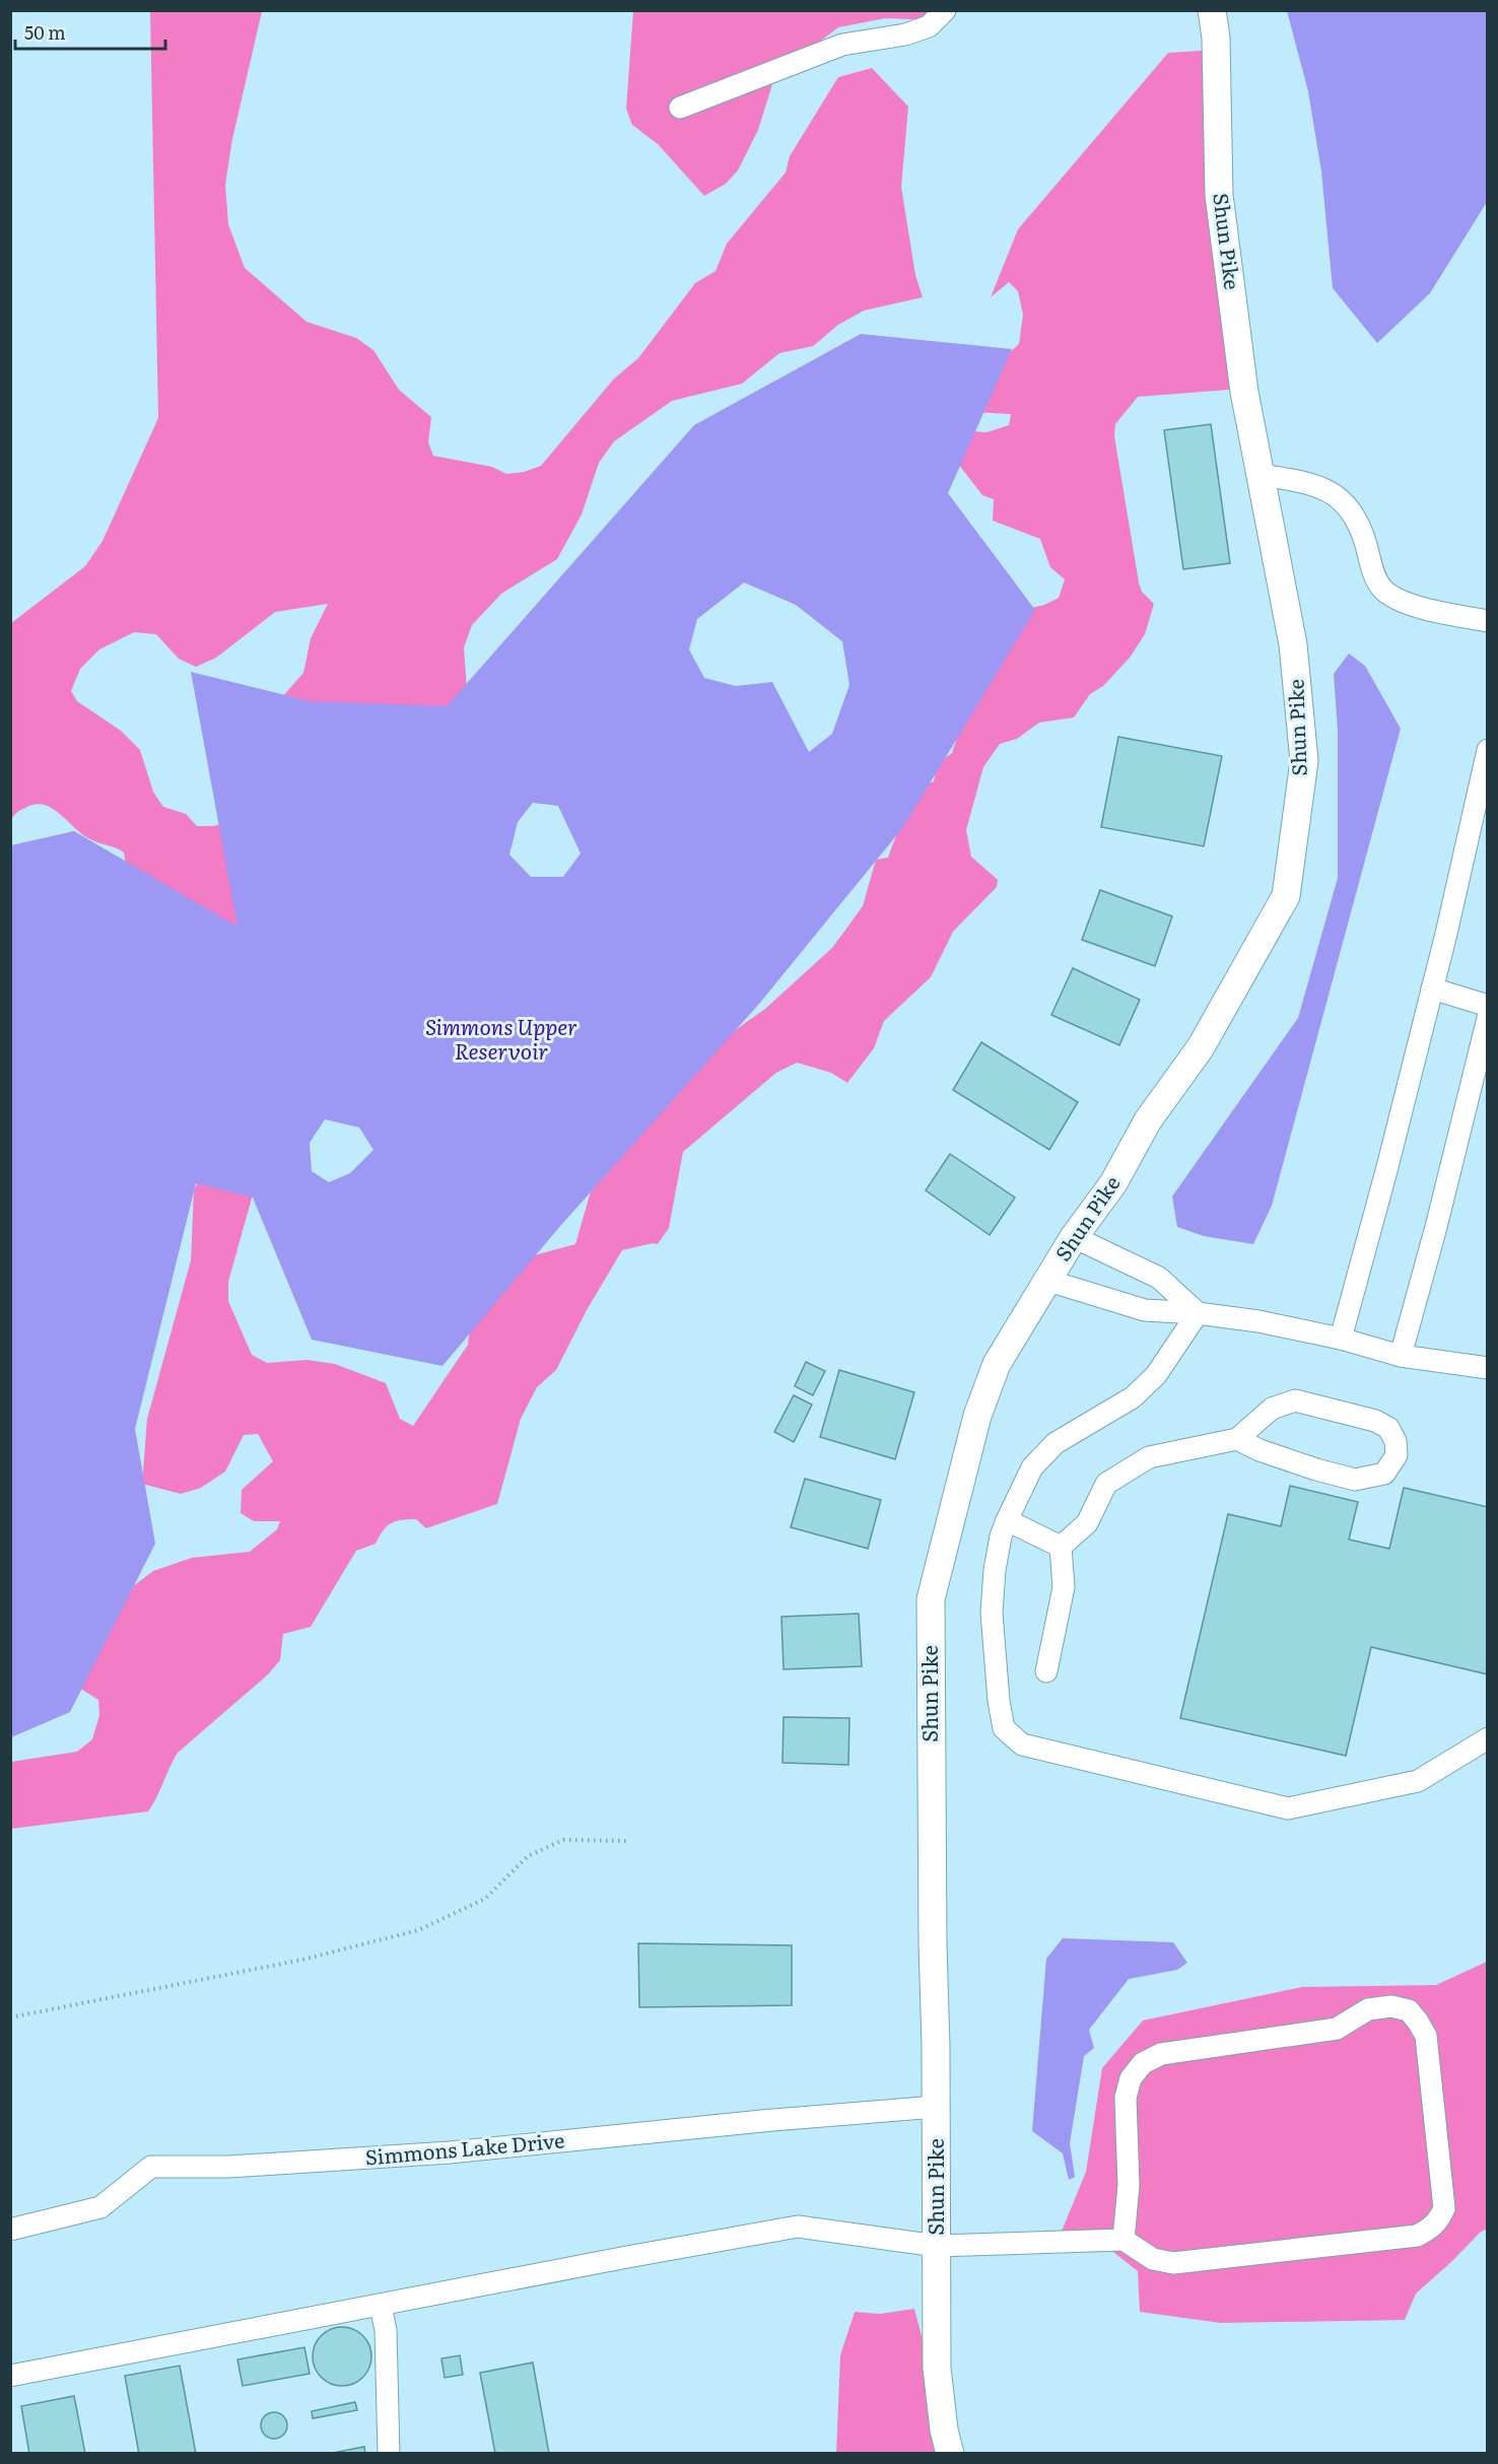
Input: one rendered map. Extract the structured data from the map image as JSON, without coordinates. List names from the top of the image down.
{
  "streets": {
    "main road": ["Shun Pike"],
    "street": ["Simmons Lake Drive"]
  },
  "crossings": [
    ["Shun Pike", "Simmons Lake Drive"]
  ],
  "water": ["Simmons Upper Reservoir"],
  "scale_bar": "50 m"
}
